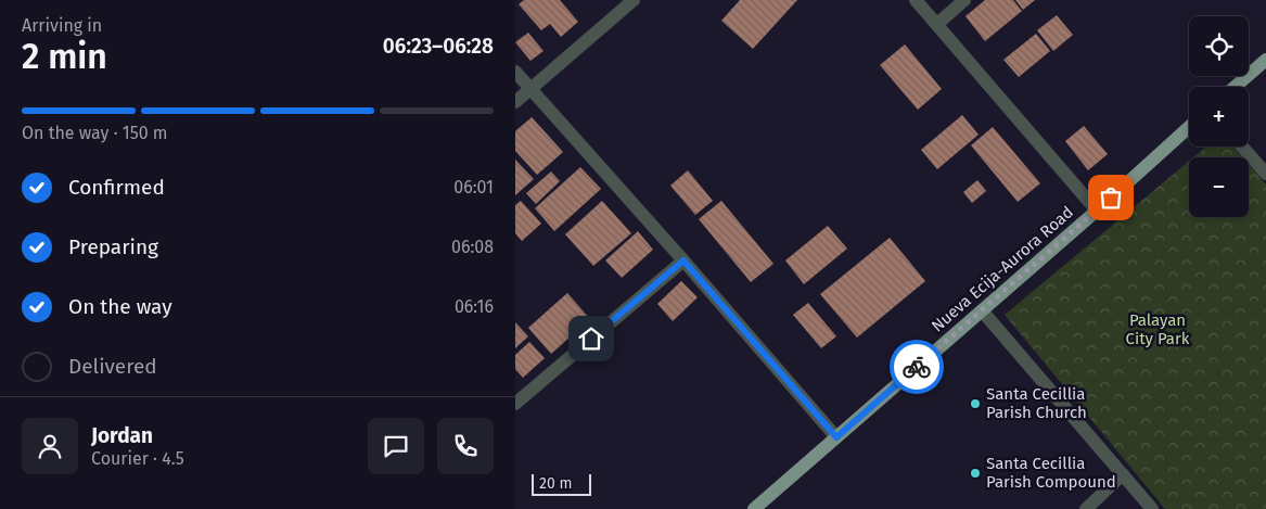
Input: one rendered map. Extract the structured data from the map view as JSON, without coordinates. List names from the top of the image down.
{
  "streets": {
    "main road": ["Nueva Ecija-Aurora Road"]
  },
  "parks": ["Palayan City Park"],
  "places": ["Santa Cecillia Parish Church", "Santa Cecillia Parish Compound"],
  "scale_bar": "20 m",
  "page": {
    "heading": ["2 min", "Arriving in", "06:23–06:28"],
    "panel": ["Jordan", "Courier · 4.5"],
    "map_buttons": ["+", "−"],
    "bar": "On the way · 150 m",
    "list": [
      ["Confirmed", "06:01"],
      ["Preparing", "06:08"],
      ["On the way", "06:16"],
      "Delivered"
    ],
    "scale": "20 m"
  }
}
